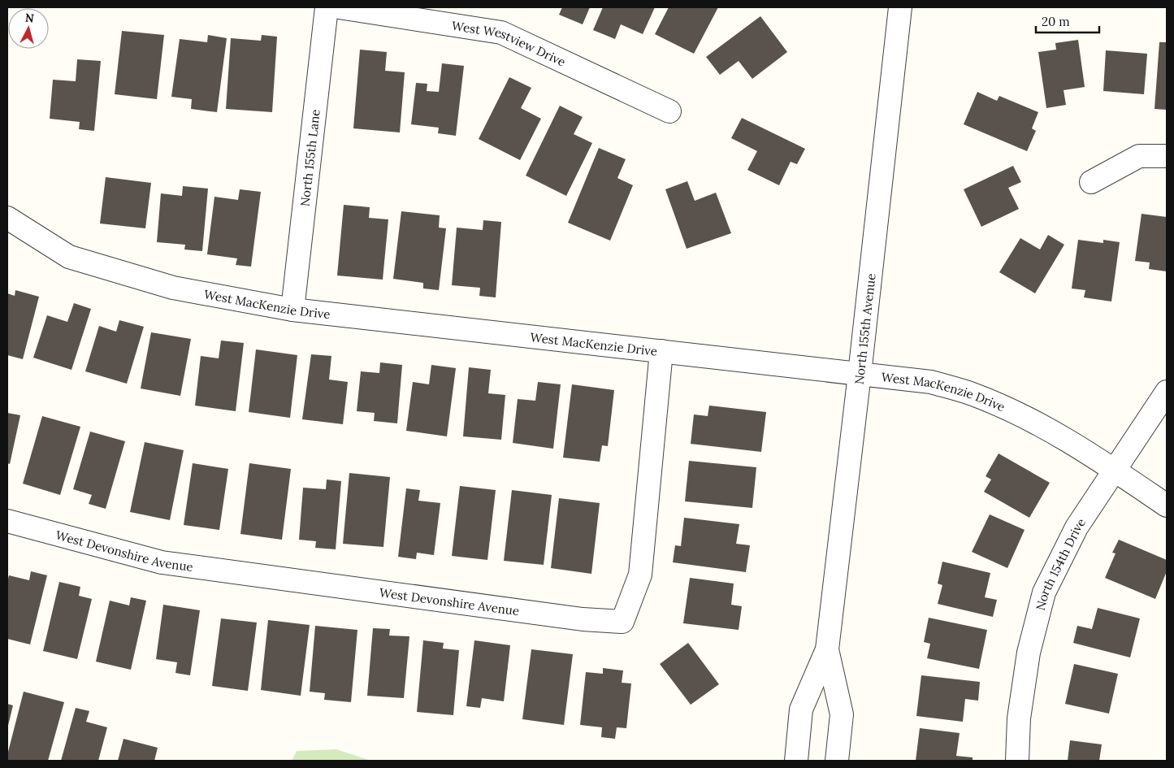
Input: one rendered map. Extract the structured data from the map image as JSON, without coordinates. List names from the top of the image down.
{
  "streets": {
    "street": [
      "West Westview Drive",
      "North 155th Lane",
      "West MacKenzie Drive",
      "North 155th Avenue",
      "West Devonshire Avenue",
      "North 154th Drive"
    ]
  },
  "crossings": [
    ["North 155th Lane", "West MacKenzie Drive"],
    ["West MacKenzie Drive", "North 155th Avenue"],
    ["West MacKenzie Drive", "West Devonshire Avenue"],
    ["West MacKenzie Drive", "North 154th Drive"]
  ],
  "scale_bar": "20 m",
  "north": "top"
}
